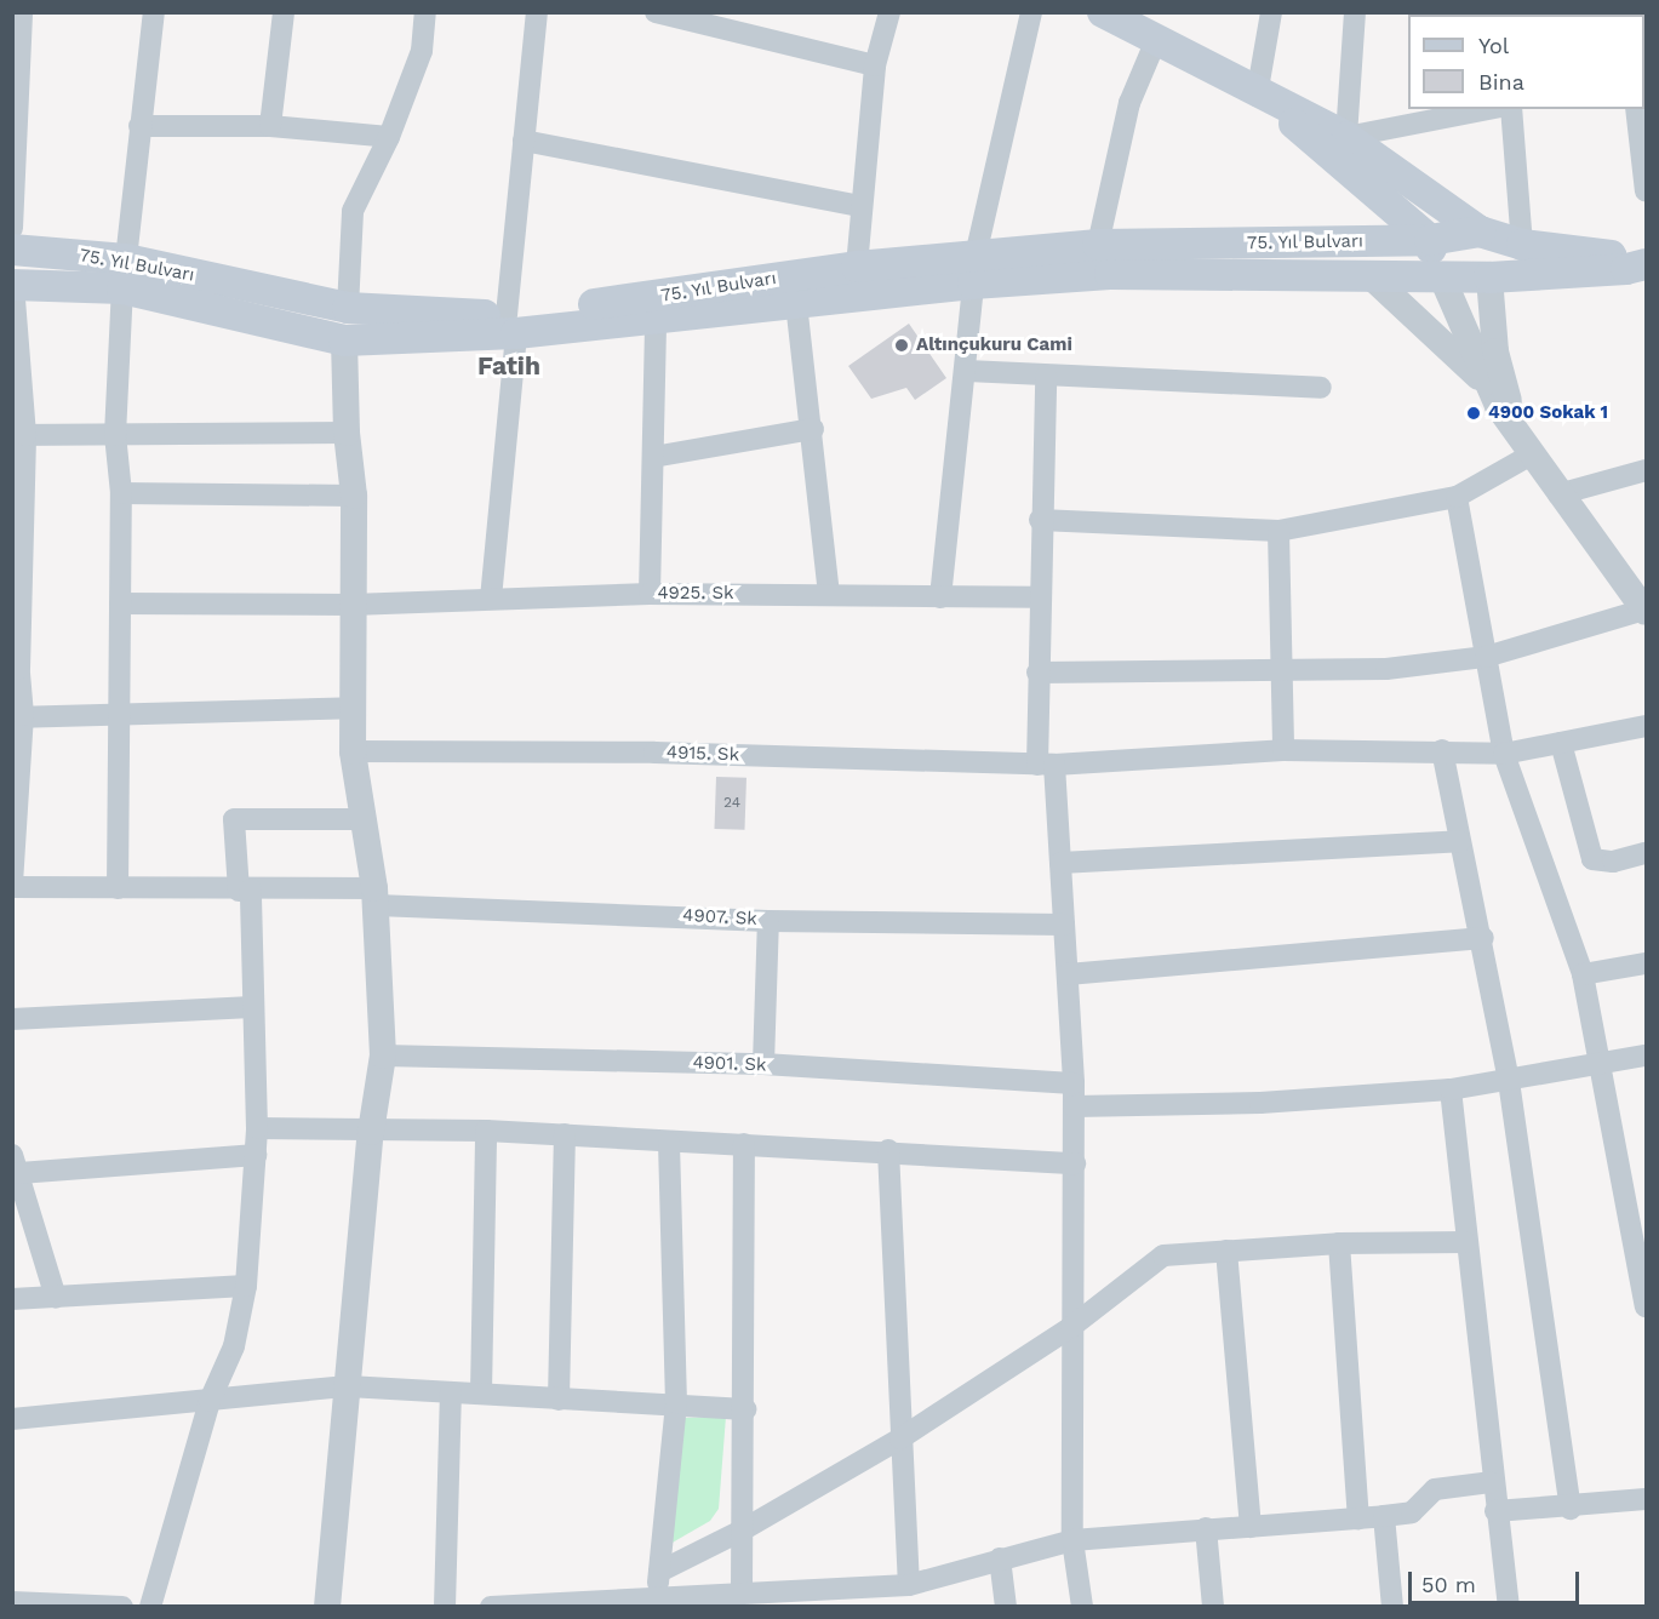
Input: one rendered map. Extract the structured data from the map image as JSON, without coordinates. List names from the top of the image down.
{
  "streets": {
    "main road": ["75. Yıl Bulvarı"],
    "street": [
      "4925. Sk",
      "4915. Sk",
      "4907. Sk",
      "4901. Sk"
    ]
  },
  "districts": ["Fatih"],
  "places": ["Altınçukuru Cami", "4900 Sokak 1"],
  "house_numbers": ["24"],
  "legend": ["Yol", "Bina"],
  "scale_bar": "50 m"
}
